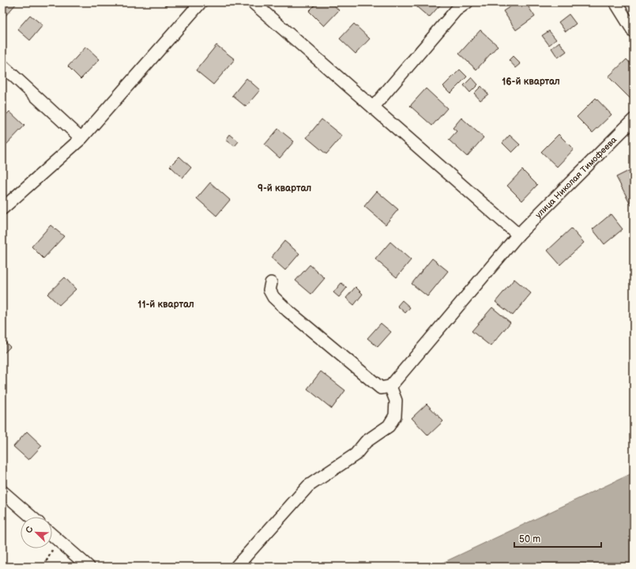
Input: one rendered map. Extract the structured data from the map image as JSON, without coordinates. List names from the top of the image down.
{
  "streets": {
    "street": ["улица Николая Тимофеева"]
  },
  "districts": ["16-й квартал", "9-й квартал", "11-й квартал"],
  "scale_bar": "50 m",
  "north": "top left"
}
